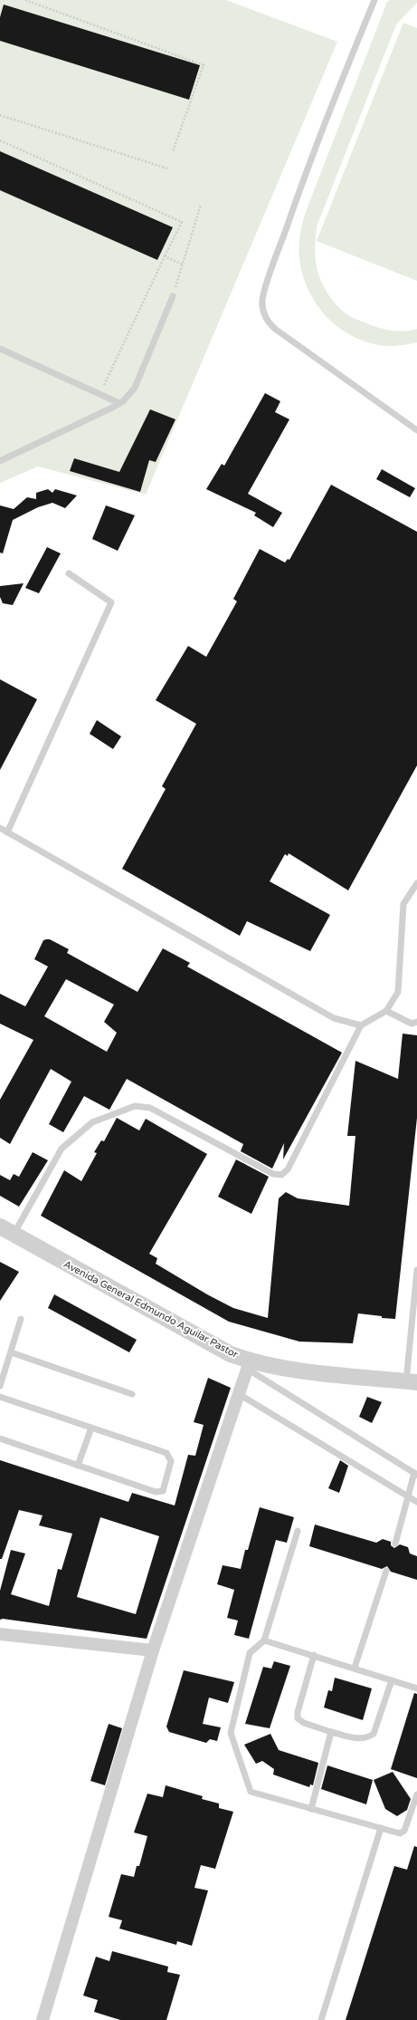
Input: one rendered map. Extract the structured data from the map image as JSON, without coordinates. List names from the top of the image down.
{
  "streets": {
    "street": ["Avenida General Edmundo Aguilar Pastor"]
  }
}
